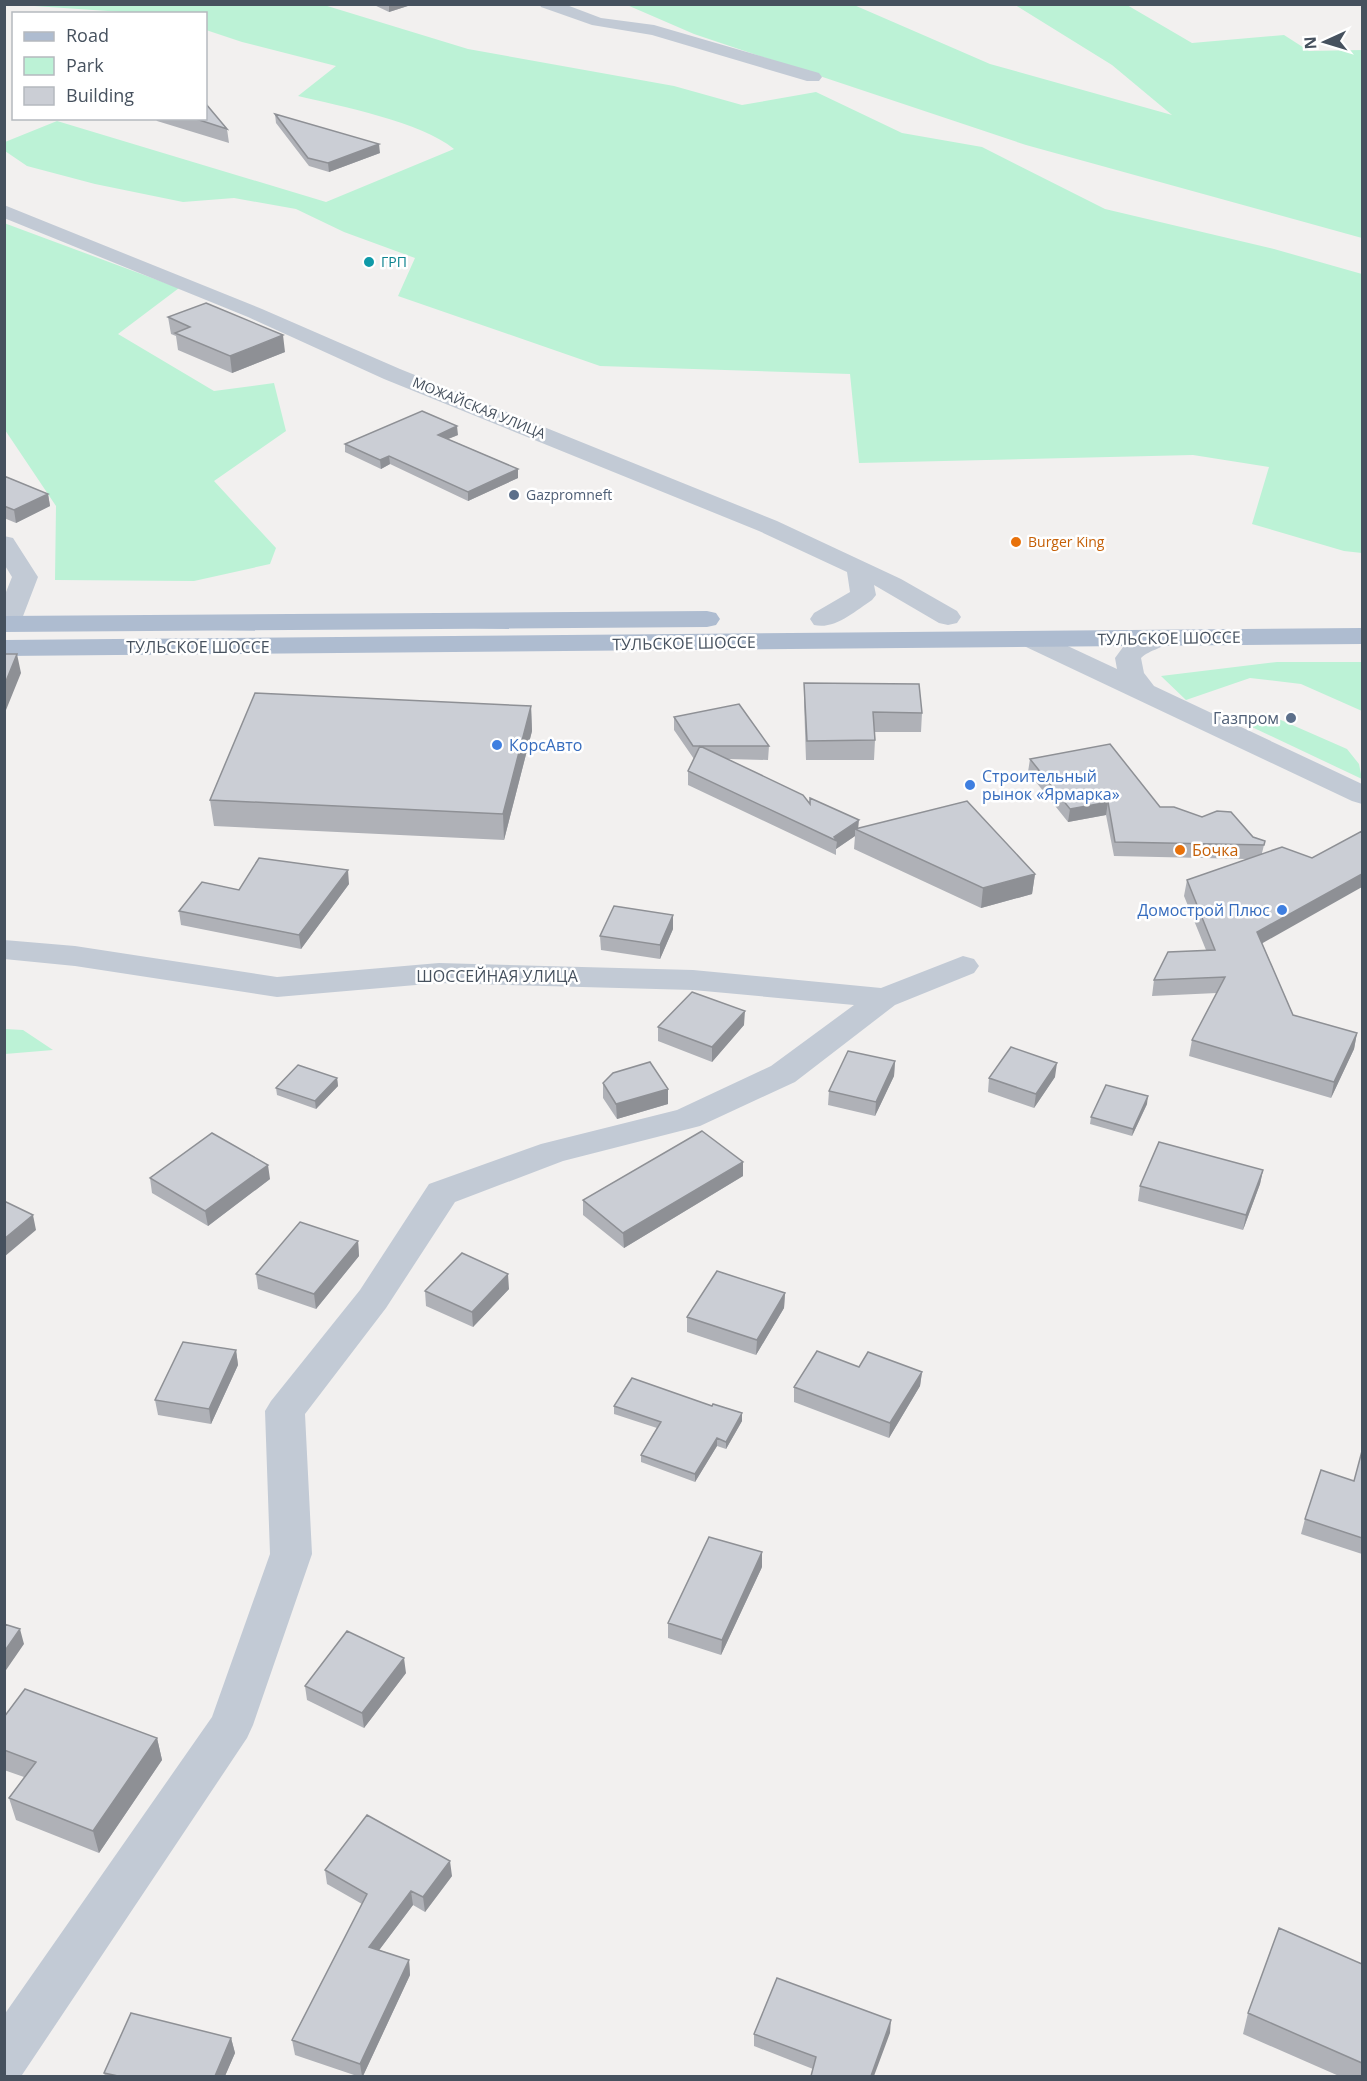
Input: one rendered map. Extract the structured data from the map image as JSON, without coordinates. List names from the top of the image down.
{
  "streets": {
    "main road": ["ТУЛЬСКОЕ ШОССЕ"],
    "street": ["МОЖАЙСКАЯ УЛИЦА", "ШОССЕЙНАЯ УЛИЦА"]
  },
  "crossings": [
    ["МОЖАЙСКАЯ УЛИЦА", "ТУЛЬСКОЕ ШОССЕ"]
  ],
  "places": [
    "ГРП",
    "Gazpromneft",
    "Burger King",
    "Газпром",
    "КорсАвто",
    "Строительный рынок «Ярмарка»",
    "Бочка",
    "Домострой Плюс"
  ],
  "legend": ["Road", "Park", "Building"],
  "north": "left"
}
